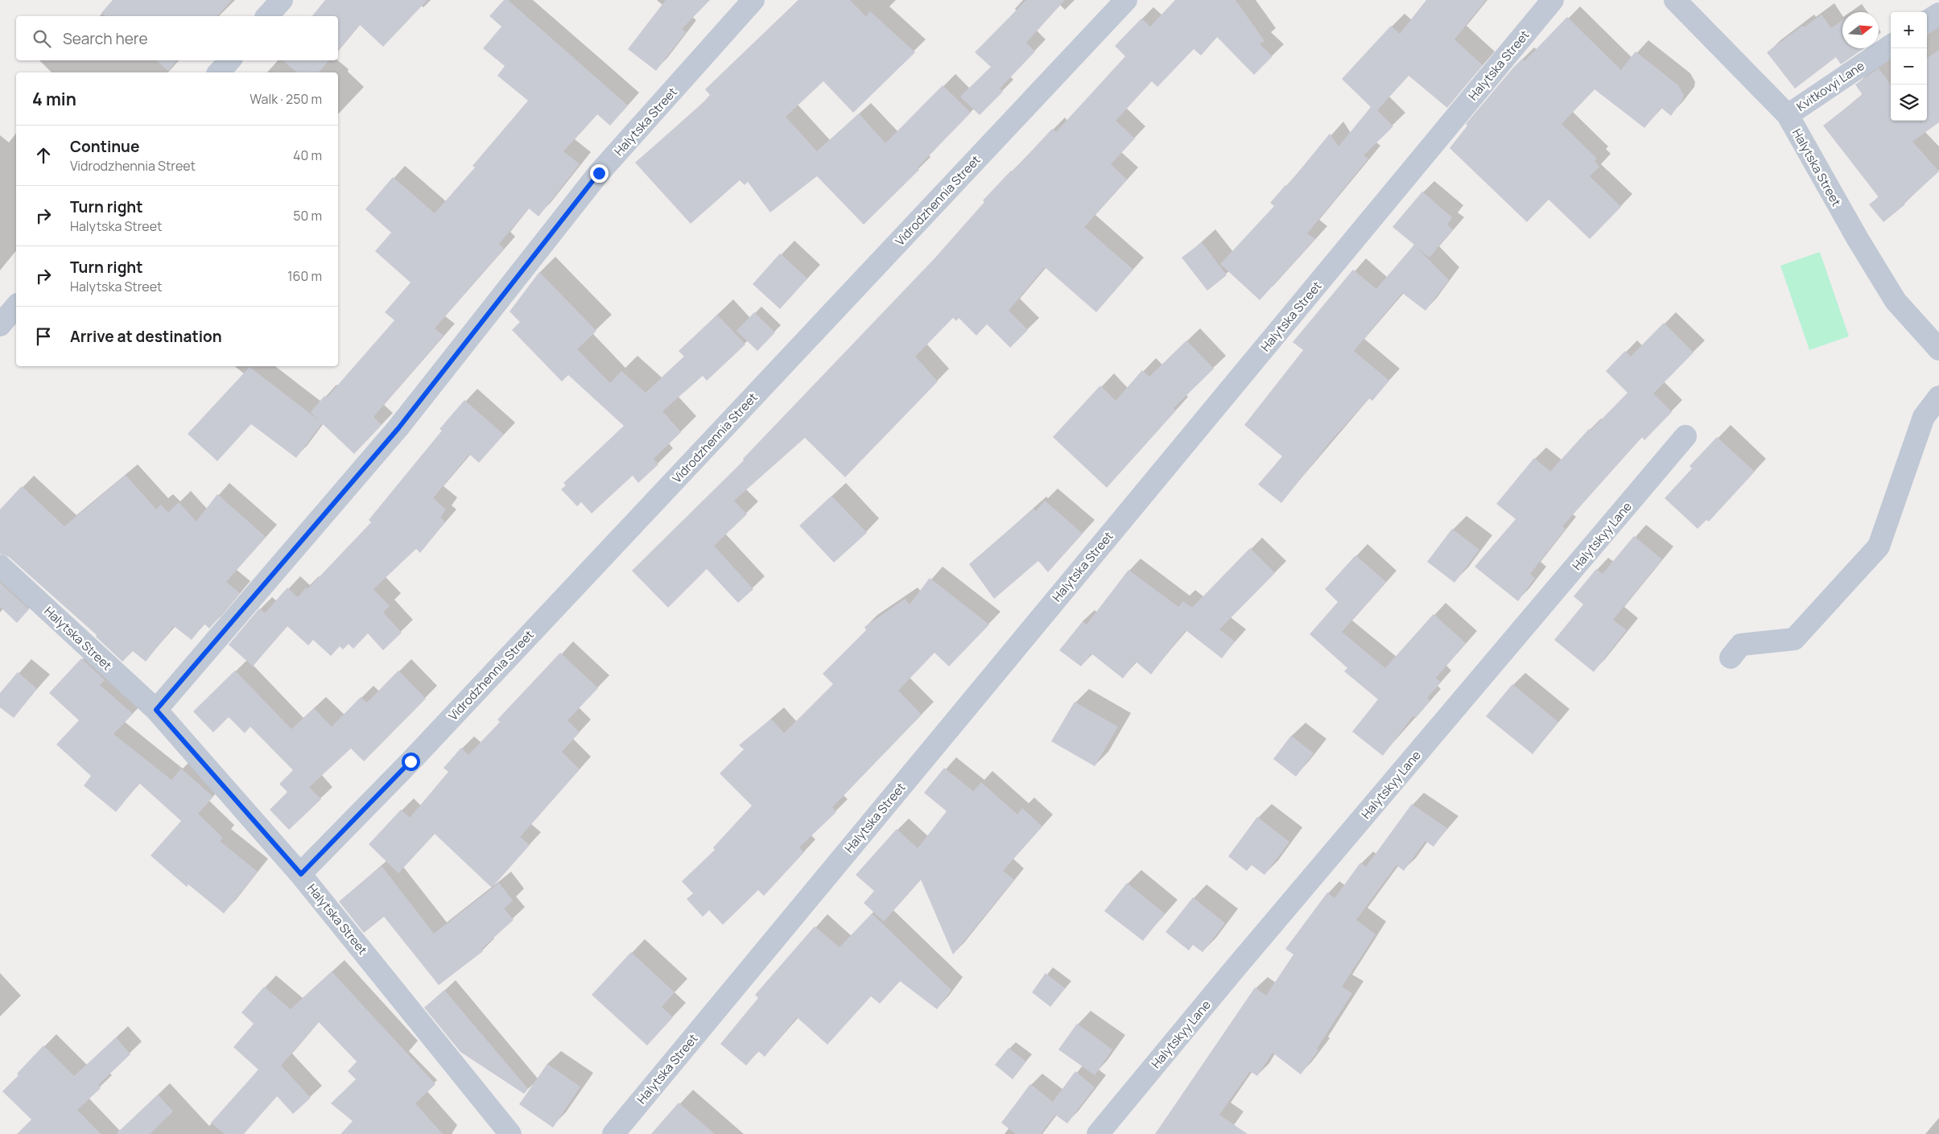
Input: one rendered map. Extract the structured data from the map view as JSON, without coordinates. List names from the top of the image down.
{
  "streets": {
    "street": [
      "Halytska Street",
      "Kvitkovyi Lane",
      "Vidrodzhennia Street",
      "Halytskyy Lane"
    ]
  },
  "crossings": [
    ["Halytska Street", "Kvitkovyi Lane"],
    ["Halytska Street", "Vidrodzhennia Street"]
  ],
  "north": "right",
  "page": {
    "map_buttons": ["+", "−"],
    "search": "Search here",
    "heading": ["4 min", "Walk · 250 m"],
    "list": [
      ["Continue", "Vidrodzhennia Street", "40 m"],
      ["Turn right", "Halytska Street", "50 m"],
      ["Turn right", "Halytska Street", "160 m"],
      "Arrive at destination"
    ]
  }
}
